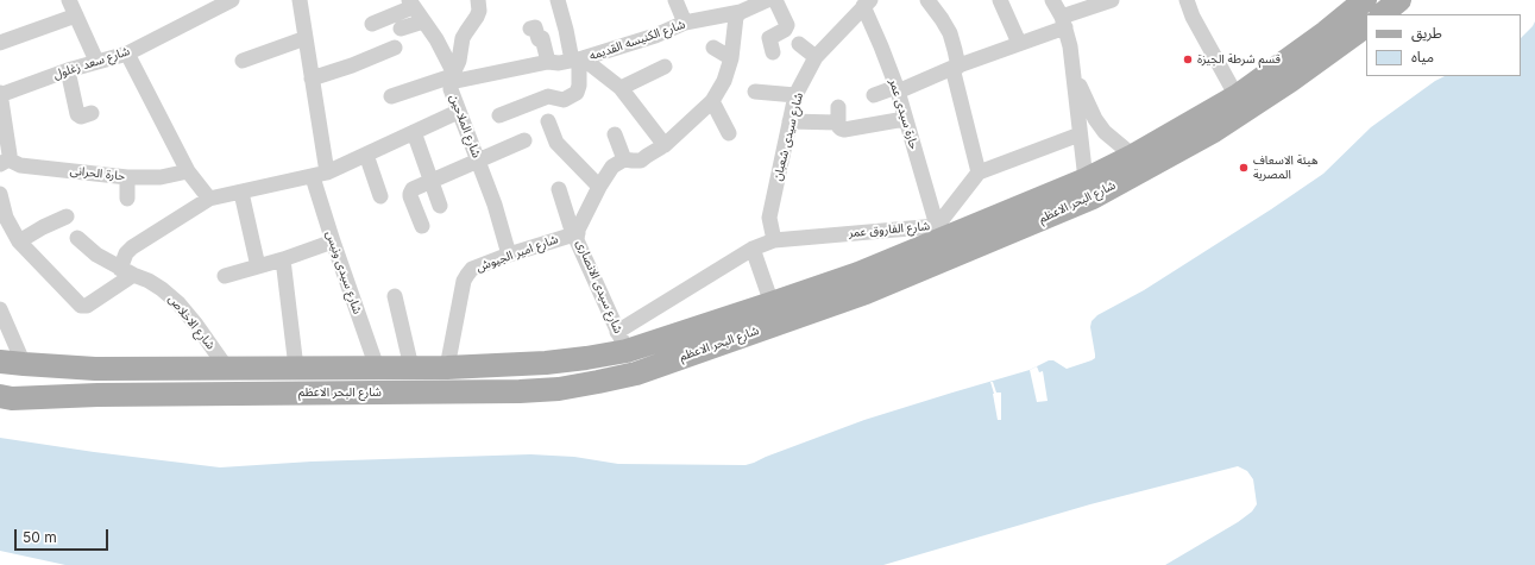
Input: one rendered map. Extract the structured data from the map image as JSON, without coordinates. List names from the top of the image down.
{
  "streets": {
    "main road": ["شارع البحر الاعظم"],
    "street": [
      "شارع الكنيسه القديمه",
      "شارع سعد زغلول",
      "حارة سيدى عمر",
      "شارع الملاحين",
      "شارع سيدى شعبان",
      "حارة الحرانى",
      "شارع الفاروق عمر",
      "شارع امير الجيوش",
      "شارع سيدى ونيس",
      "شارع سيدى الانصارى",
      "شارع الاخلاص"
    ]
  },
  "crossings": [
    ["شارع الكنيسه القديمه", "شارع الملاحين"],
    ["حارة سيدى عمر", "شارع سيدى شعبان"],
    ["حارة سيدى عمر", "شارع الفاروق عمر"],
    ["شارع الملاحين", "شارع امير الجيوش"],
    ["شارع سيدى شعبان", "شارع الفاروق عمر"],
    ["شارع البحر الاعظم", "شارع الفاروق عمر"],
    ["شارع البحر الاعظم", "شارع امير الجيوش"],
    ["شارع البحر الاعظم", "شارع سيدى ونيس"],
    ["شارع البحر الاعظم", "شارع سيدى الانصارى"],
    ["شارع البحر الاعظم", "شارع الاخلاص"],
    ["شارع امير الجيوش", "شارع سيدى الانصارى"]
  ],
  "places": ["قسم شرطة الجيزة", "هيئة الاسعاف المصرية"],
  "legend": ["طريق", "مياه"],
  "scale_bar": "50 m"
}
